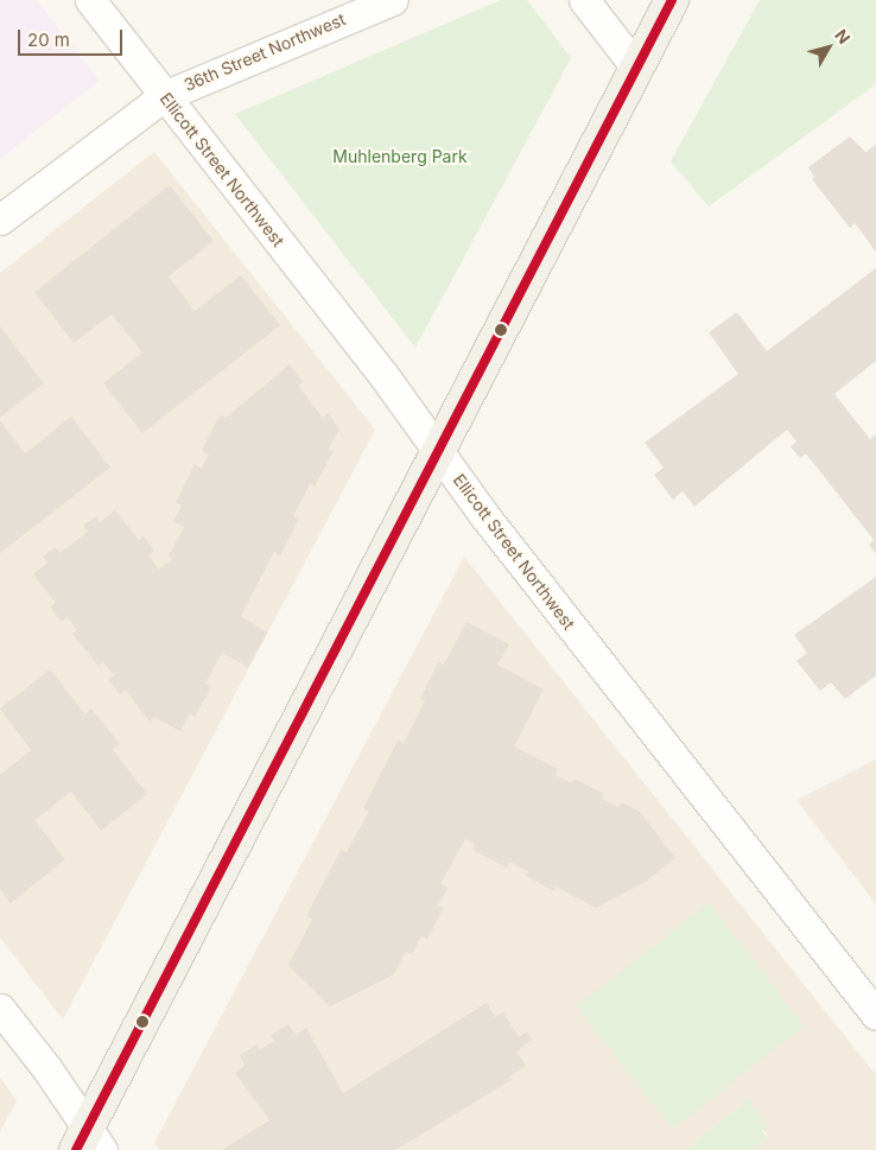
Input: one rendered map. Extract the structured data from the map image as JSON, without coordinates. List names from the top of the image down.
{
  "streets": {
    "street": ["36th Street Northwest", "Ellicott Street Northwest"]
  },
  "crossings": [
    ["36th Street Northwest", "Ellicott Street Northwest"]
  ],
  "parks": ["Muhlenberg Park"],
  "scale_bar": "20 m",
  "north": "top right"
}
